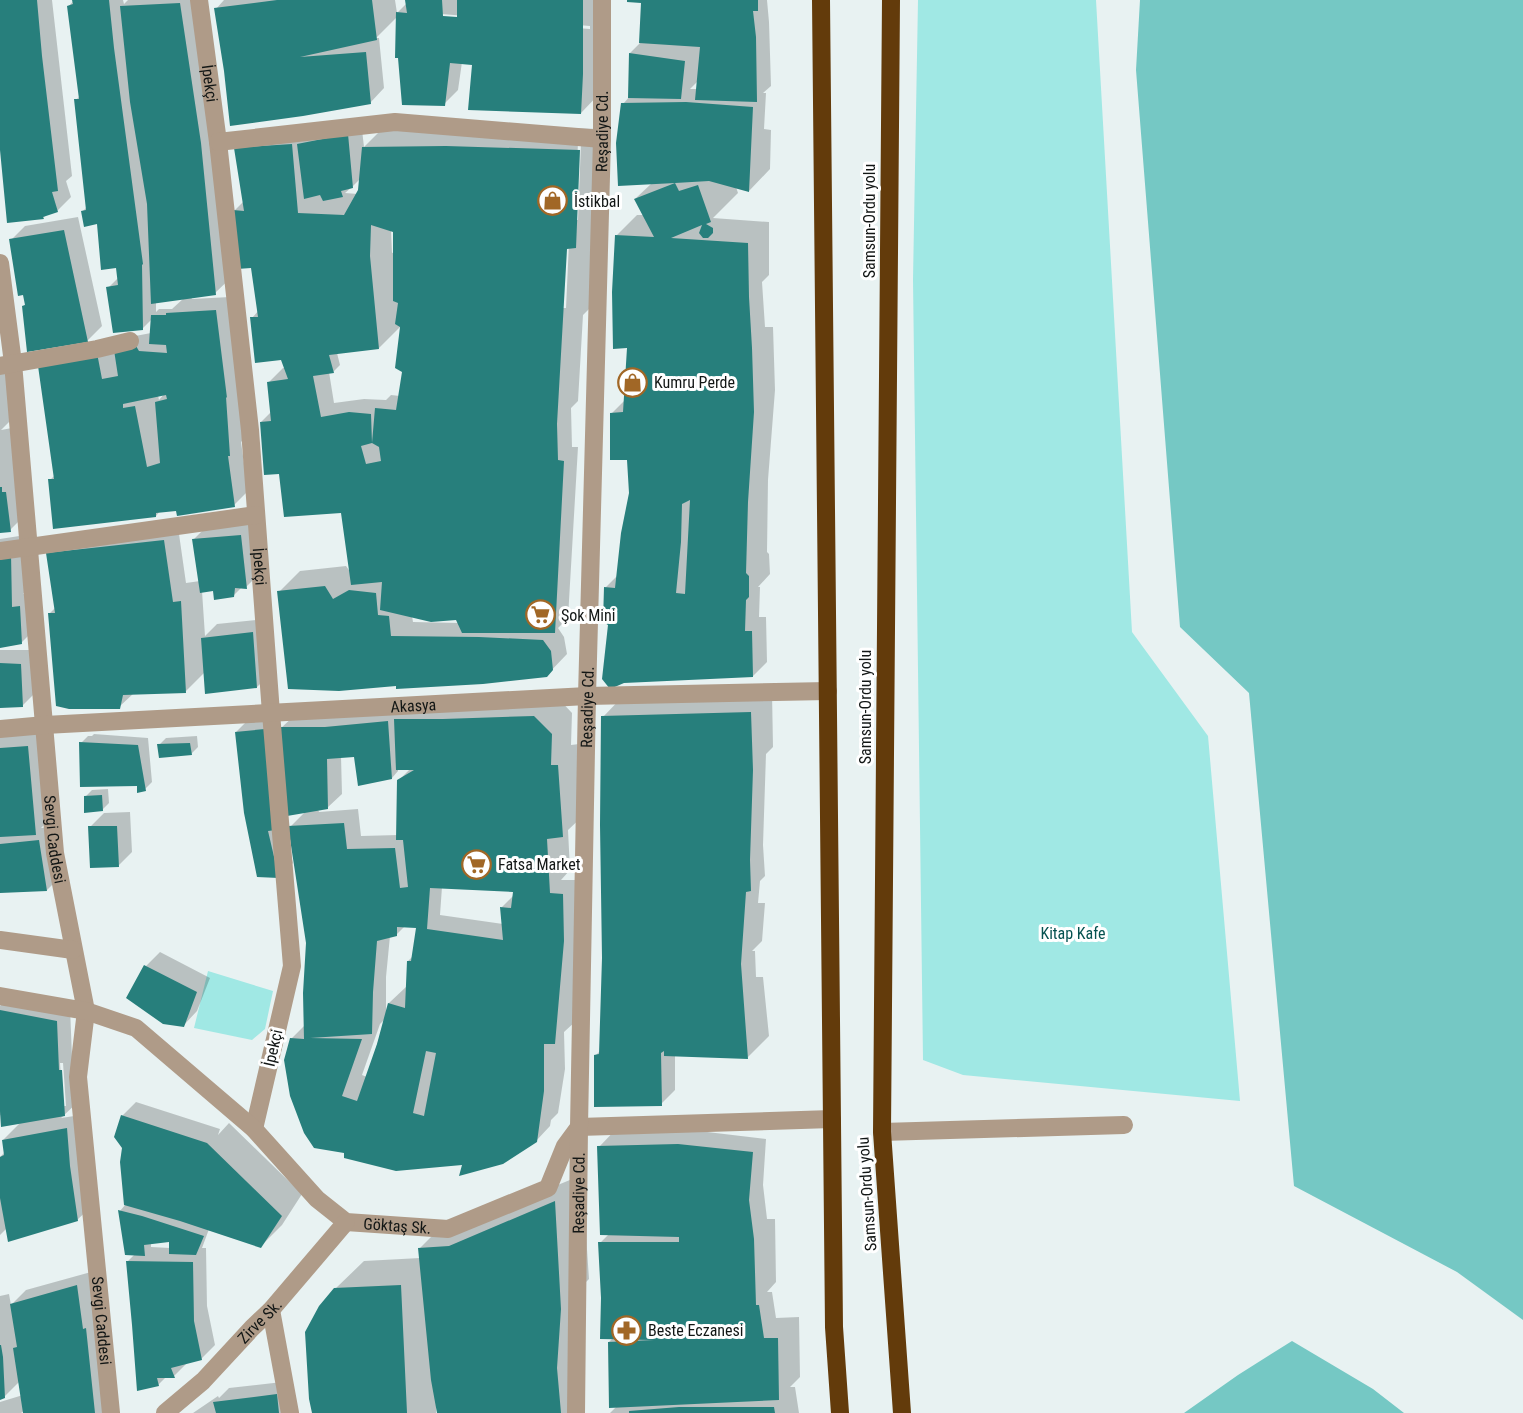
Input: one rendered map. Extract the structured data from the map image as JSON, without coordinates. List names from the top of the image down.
{
  "streets": {
    "highway": ["Samsun-Ordu yolu"],
    "street": [
      "İpekçi",
      "Reşadiye Cd.",
      "Akasya",
      "Sevgi Caddesi",
      "Göktaş Sk.",
      "Zirve Sk."
    ]
  },
  "crossings": [
    ["İpekçi", "Akasya"],
    ["İpekçi", "Göktaş Sk."],
    ["Reşadiye Cd.", "Akasya"],
    ["Reşadiye Cd.", "Göktaş Sk."],
    ["Samsun-Ordu yolu", "Akasya"],
    ["Akasya", "Sevgi Caddesi"],
    ["Sevgi Caddesi", "Göktaş Sk."],
    ["Göktaş Sk.", "Zirve Sk."]
  ],
  "parks": ["Kitap Kafe"],
  "places": {
    "shop": ["İstikbal", "Kumru Perde"],
    "supermarket": ["Şok Mini", "Fatsa Market"],
    "pharmacy": ["Beste Eczanesi"]
  }
}
